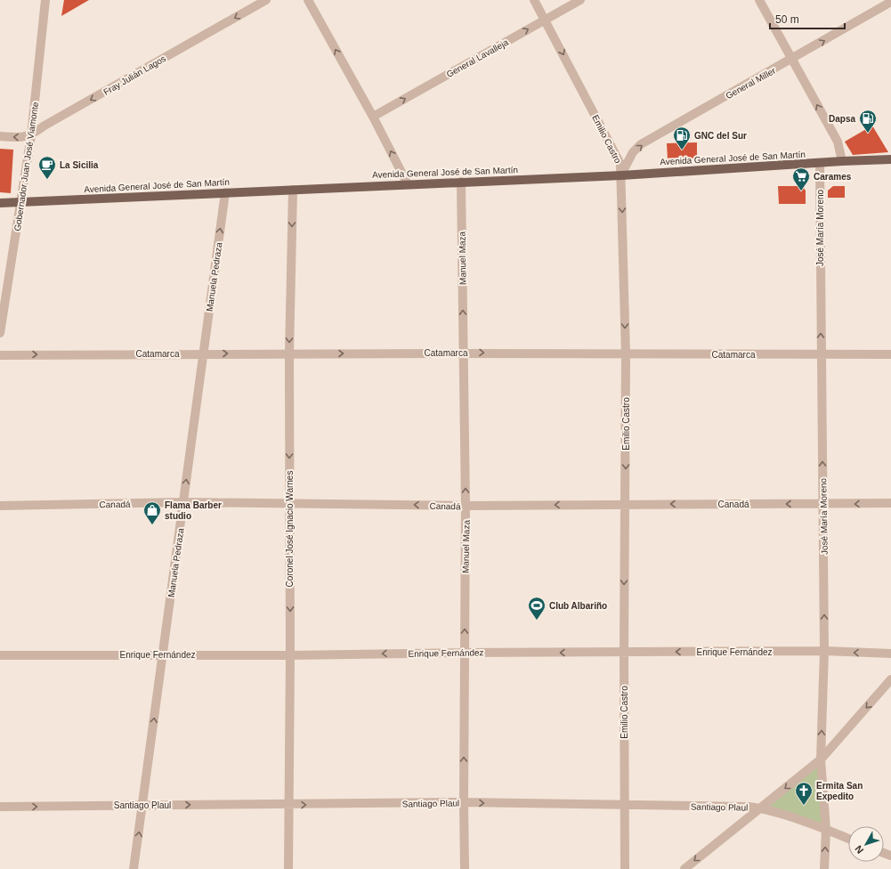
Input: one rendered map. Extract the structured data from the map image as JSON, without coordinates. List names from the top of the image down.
{
  "streets": {
    "main road": ["Avenida General José de San Martín"],
    "street": [
      "General Lavalleja",
      "Fray Julián Lagos",
      "General Miller",
      "Emilio Castro",
      "Gobernador Juan José Viamonte",
      "José María Moreno",
      "Manuel Maza",
      "Manuela Pedraza",
      "Catamarca",
      "Canadá",
      "Coronel José Ignacio Warnes",
      "Enrique Fernández",
      "Santiago Plaul"
    ]
  },
  "crossings": [
    ["General Lavalleja", "Emilio Castro"],
    ["Fray Julián Lagos", "Gobernador Juan José Viamonte"],
    ["General Miller", "Emilio Castro"],
    ["General Miller", "Avenida General José de San Martín"],
    ["Emilio Castro", "Avenida General José de San Martín"],
    ["Emilio Castro", "Catamarca"],
    ["Emilio Castro", "Canadá"],
    ["Emilio Castro", "Enrique Fernández"],
    ["Emilio Castro", "Santiago Plaul"],
    ["Avenida General José de San Martín", "Gobernador Juan José Viamonte"],
    ["Avenida General José de San Martín", "José María Moreno"],
    ["Avenida General José de San Martín", "Manuel Maza"],
    ["Avenida General José de San Martín", "Manuela Pedraza"],
    ["Avenida General José de San Martín", "Coronel José Ignacio Warnes"],
    ["José María Moreno", "Catamarca"],
    ["José María Moreno", "Canadá"],
    ["José María Moreno", "Enrique Fernández"],
    ["José María Moreno", "Santiago Plaul"],
    ["Manuel Maza", "Catamarca"],
    ["Manuel Maza", "Canadá"],
    ["Manuel Maza", "Enrique Fernández"],
    ["Manuel Maza", "Santiago Plaul"],
    ["Manuela Pedraza", "Catamarca"],
    ["Manuela Pedraza", "Canadá"],
    ["Manuela Pedraza", "Enrique Fernández"],
    ["Manuela Pedraza", "Santiago Plaul"],
    ["Catamarca", "Coronel José Ignacio Warnes"],
    ["Canadá", "Coronel José Ignacio Warnes"],
    ["Coronel José Ignacio Warnes", "Enrique Fernández"],
    ["Coronel José Ignacio Warnes", "Santiago Plaul"]
  ],
  "one_way": [
    "General Lavalleja",
    "Fray Julián Lagos",
    "General Miller",
    "Emilio Castro",
    "José María Moreno",
    "Manuel Maza",
    "Manuela Pedraza",
    "Catamarca",
    "Canadá",
    "Coronel José Ignacio Warnes",
    "Enrique Fernández",
    "Santiago Plaul"
  ],
  "places": {
    "fuel station": ["Dapsa", "GNC del Sur"],
    "cafe": ["La Sicilia"],
    "supermarket": ["Carames"],
    "shop": ["Flama Barber studio"],
    "sports": ["Club Albariño"],
    "church": ["Ermita San Expedito"]
  },
  "scale_bar": "50 m",
  "north": "bottom left"
}
